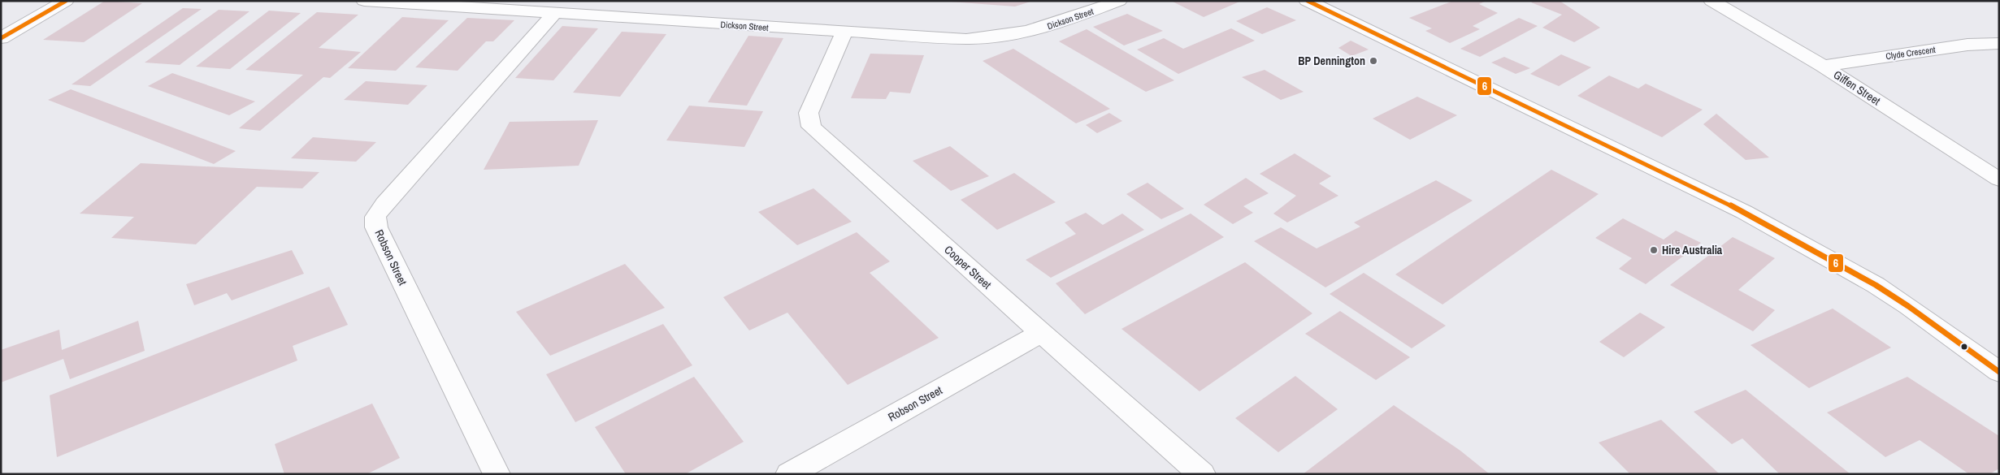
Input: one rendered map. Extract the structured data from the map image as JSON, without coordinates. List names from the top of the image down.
{
  "streets": {
    "street": [
      "Dickson Street",
      "Clyde Crescent",
      "Giffen Street",
      "Robson Street",
      "Cooper Street"
    ]
  },
  "crossings": [
    ["Dickson Street", "Robson Street"],
    ["Dickson Street", "Cooper Street"],
    ["Clyde Crescent", "Giffen Street"],
    ["Robson Street", "Cooper Street"]
  ],
  "places": ["BP Dennington", "Hire Australia"],
  "lines": ["transit line 6"]
}
